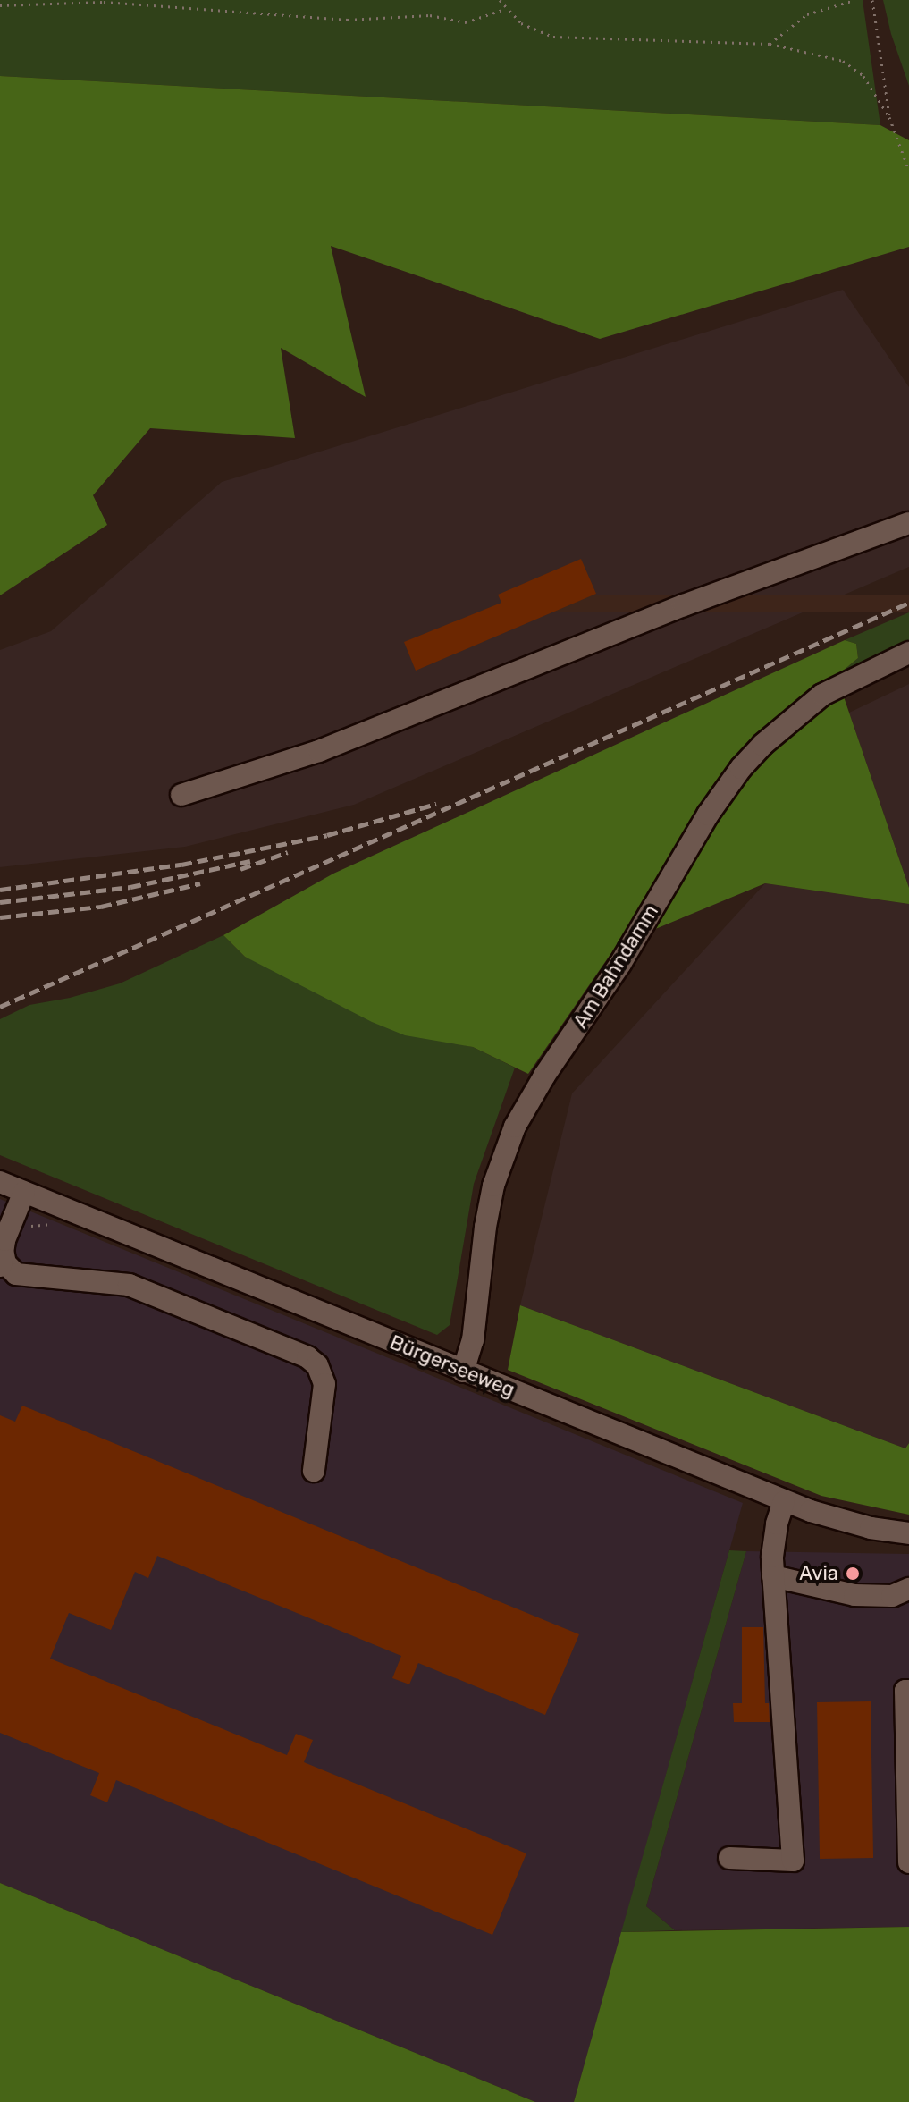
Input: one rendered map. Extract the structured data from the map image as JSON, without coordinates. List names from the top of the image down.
{
  "streets": {
    "street": ["Am Bahndamm", "Bürgerseeweg"]
  },
  "crossings": [
    ["Am Bahndamm", "Bürgerseeweg"]
  ],
  "places": ["Avia"]
}
